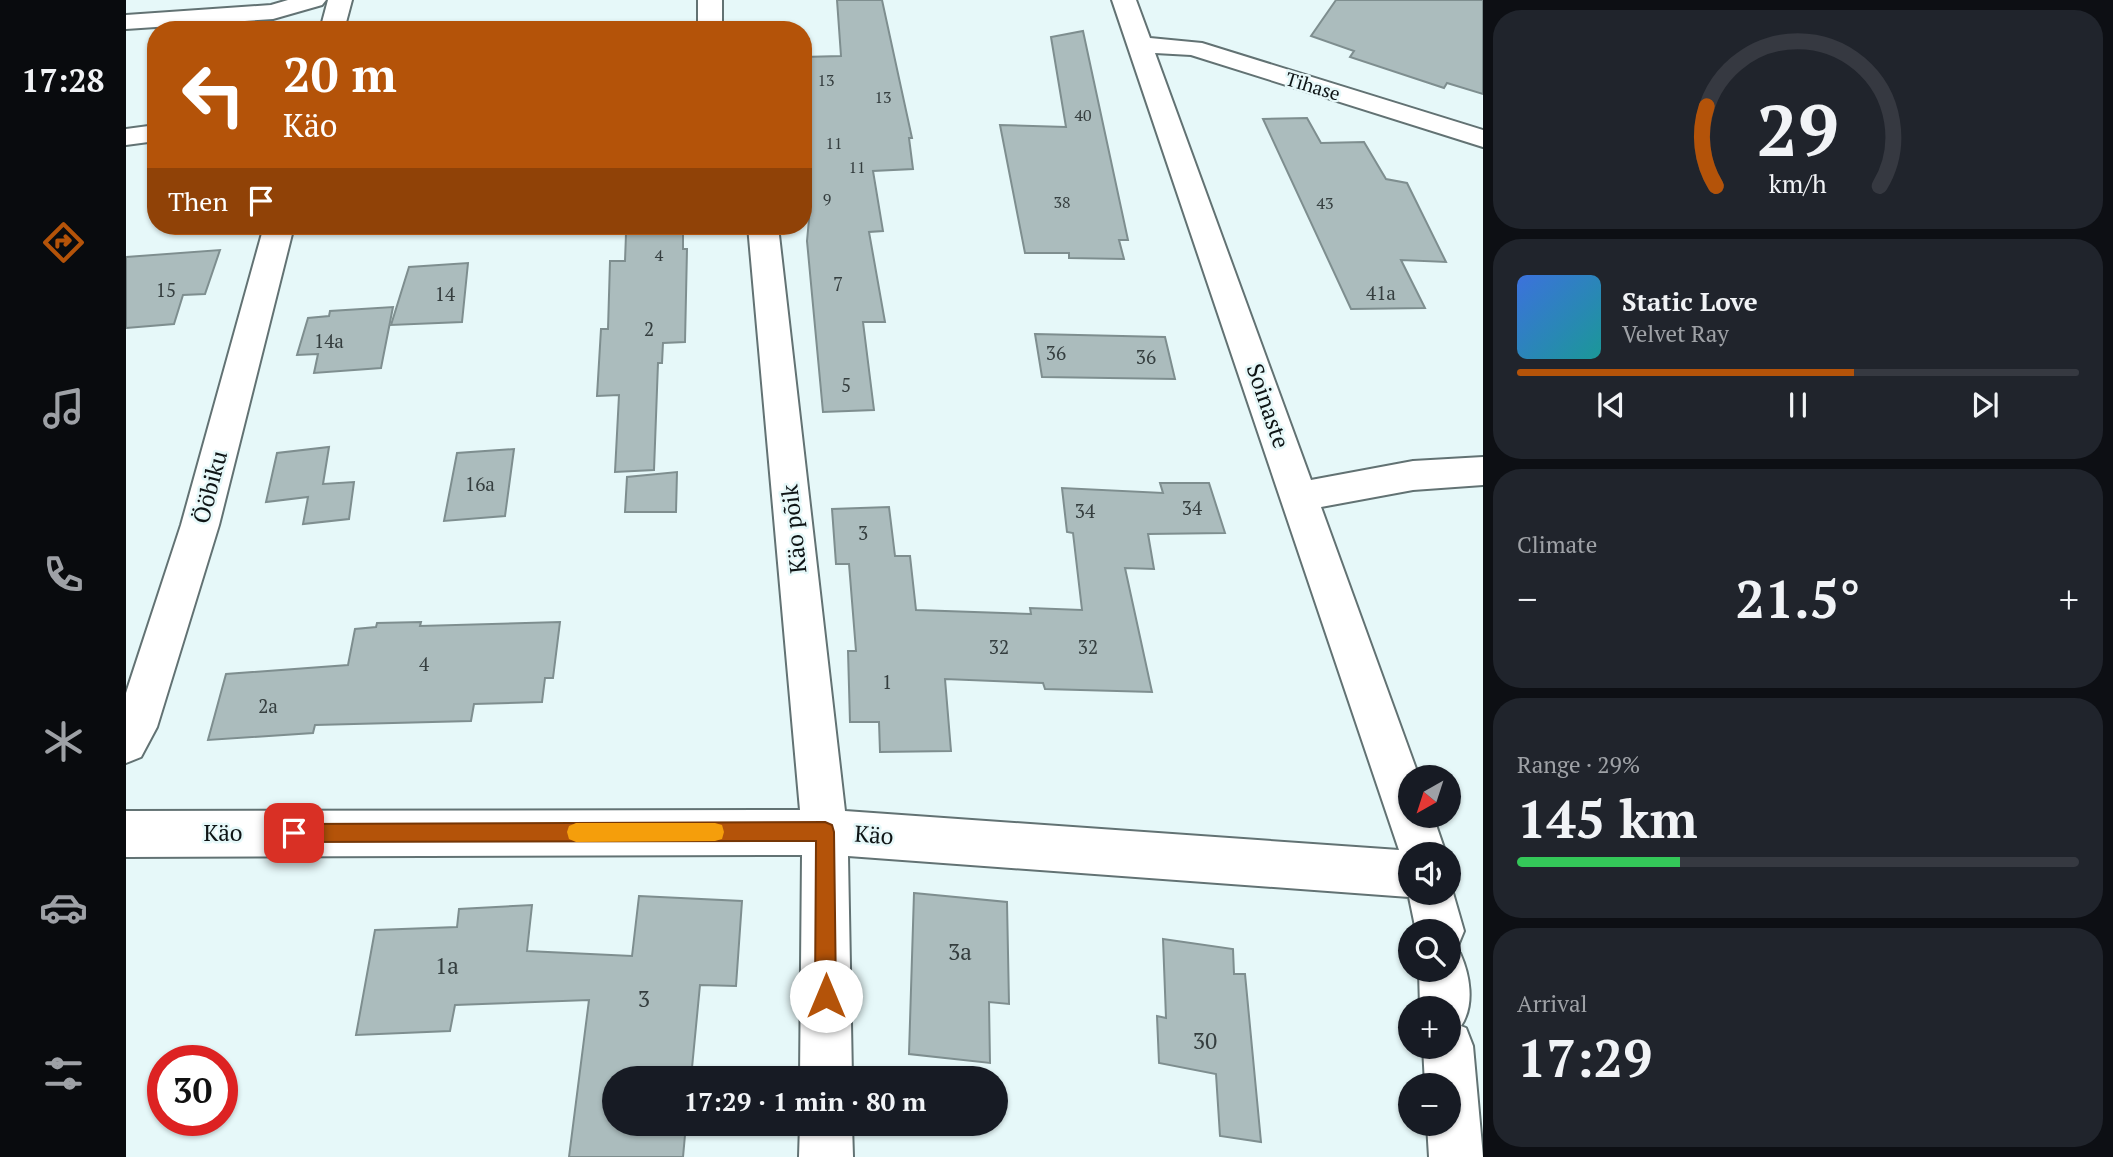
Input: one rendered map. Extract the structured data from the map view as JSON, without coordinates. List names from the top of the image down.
{
  "streets": {
    "street": [
      "Tihase",
      "Soinaste",
      "Ööbiku",
      "Käo põik",
      "Käo"
    ]
  },
  "crossings": [
    ["Tihase", "Soinaste"],
    ["Käo põik", "Käo"]
  ],
  "house_numbers": [
    "13",
    "13",
    "40",
    "11",
    "11",
    "9",
    "38",
    "43",
    "4",
    "7",
    "15",
    "41a",
    "14",
    "2",
    "14a",
    "36",
    "36",
    "5",
    "16a",
    "34",
    "34",
    "3",
    "32",
    "32",
    "4",
    "1",
    "2a",
    "3a",
    "1a",
    "3",
    "30"
  ],
  "north": "bottom left",
  "page": {
    "tabs": "17:28",
    "turn": ["20 m", "Käo"],
    "then": "Then",
    "song": ["Static Love", "Velvet Ray"],
    "tile": [
      "Climate",
      ["Range · 29%", "145 km"],
      ["Arrival", "17:29"]
    ],
    "heat": ["−", "21.5°", "+"],
    "map_buttons": ["+", "−"],
    "limit": "30",
    "trip": "17:29 · 1 min · 80 m",
    "gauge": ["29", "km/h"]
  }
}
